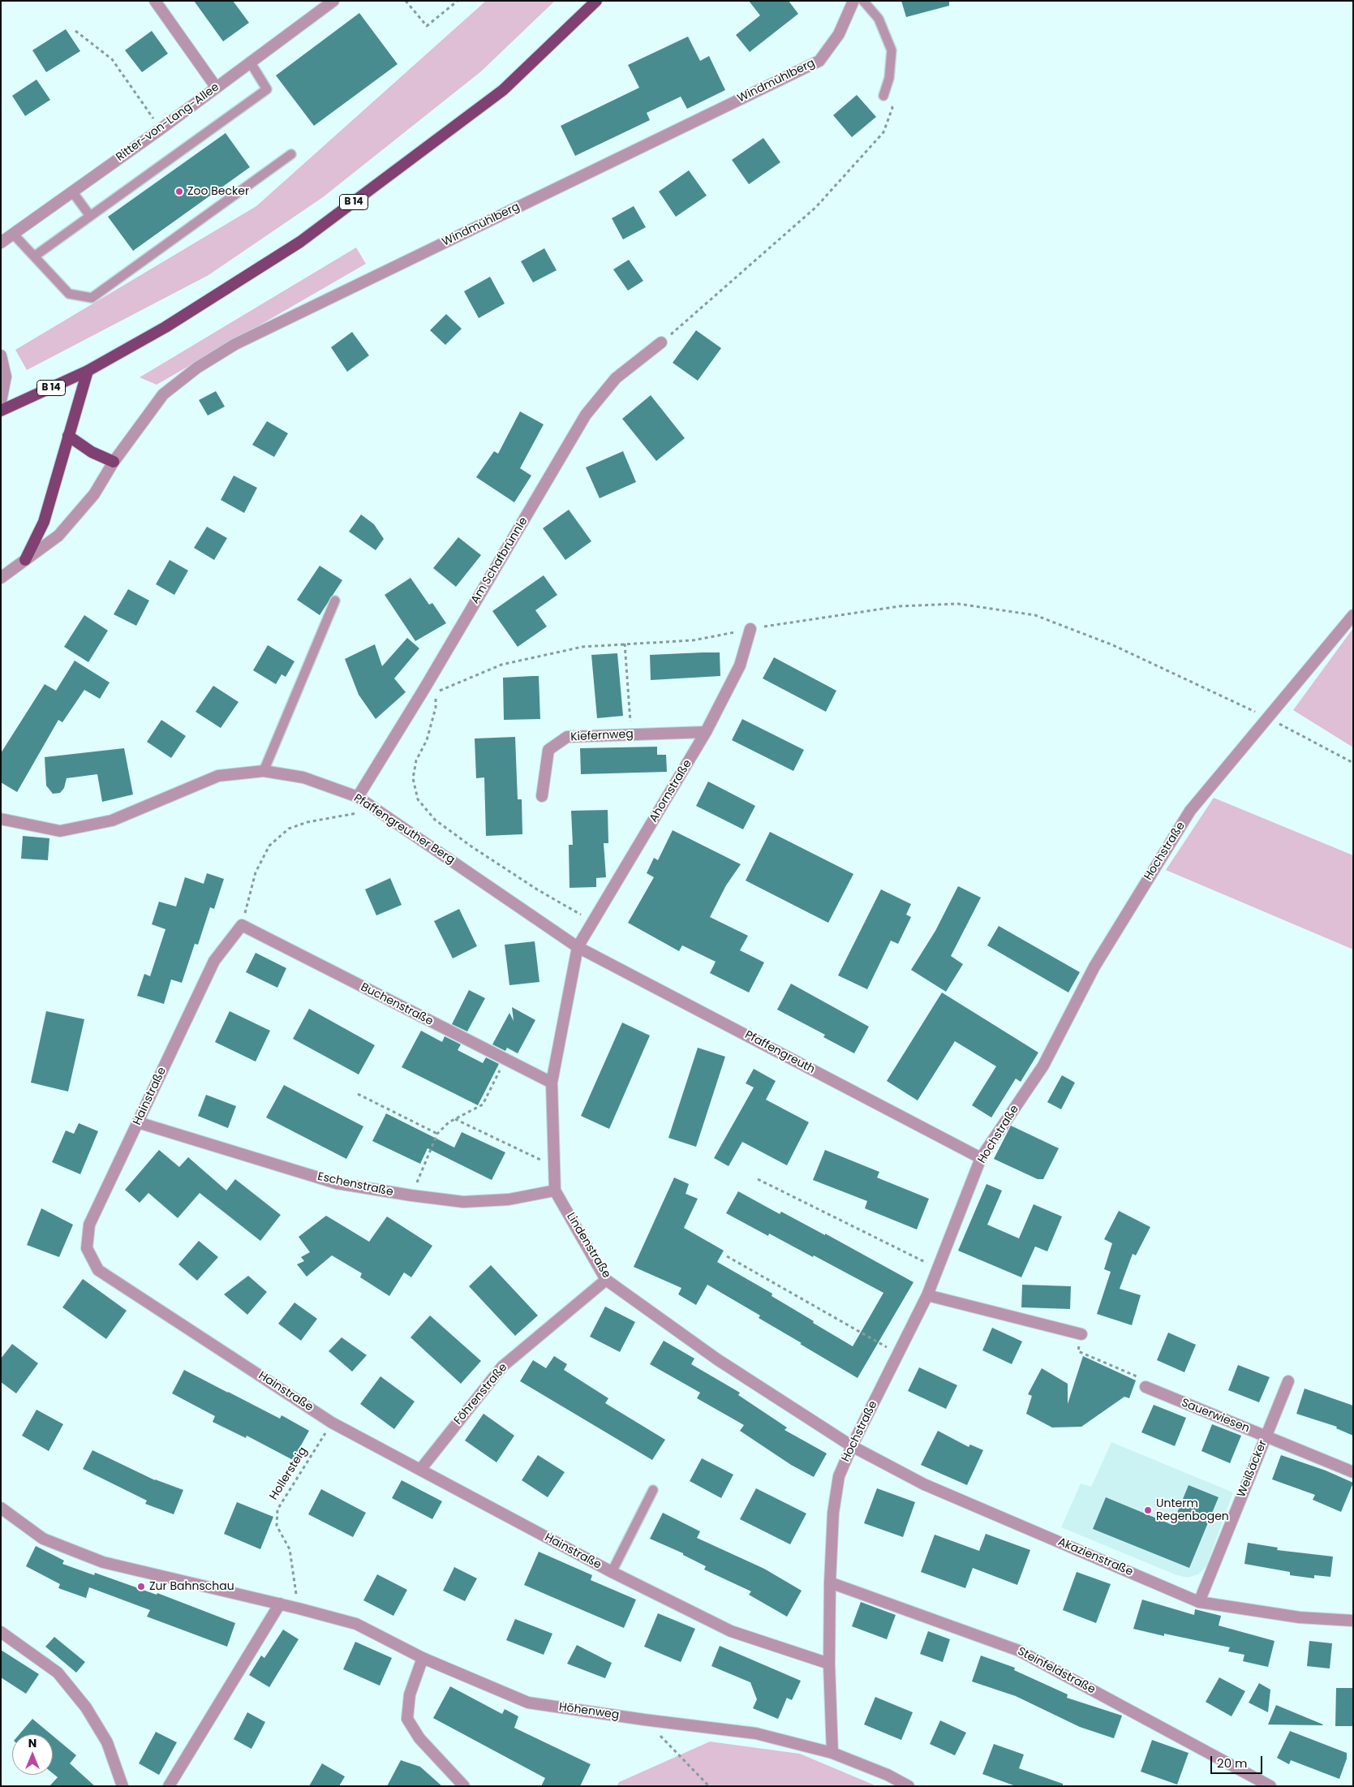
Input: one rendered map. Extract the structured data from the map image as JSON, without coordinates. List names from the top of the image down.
{
  "streets": {
    "main road": ["B 14"],
    "street": [
      "Windmühlberg",
      "Ritter-von-Lang-Allee",
      "Am Schafbrünnle",
      "Kiefernweg",
      "Ahornstraße",
      "Pfaffengreuther Berg",
      "Hochstraße",
      "Buchenstraße",
      "Pfaffengreuth",
      "Hainstraße",
      "Eschenstraße",
      "Lindenstraße",
      "Föhrenstraße",
      "Sauerwiesen",
      "Weißäcker",
      "Akazienstraße",
      "Steinfeldstraße",
      "Höhenweg"
    ],
    "path": ["Hollersteig"]
  },
  "crossings": [
    ["Am Schafbrünnle", "Pfaffengreuther Berg"],
    ["Kiefernweg", "Ahornstraße"],
    ["Ahornstraße", "Pfaffengreuther Berg"],
    ["Ahornstraße", "Pfaffengreuth"],
    ["Ahornstraße", "Lindenstraße"],
    ["Pfaffengreuther Berg", "Pfaffengreuth"],
    ["Pfaffengreuther Berg", "Lindenstraße"],
    ["Hochstraße", "Pfaffengreuth"],
    ["Hochstraße", "Hainstraße"],
    ["Hochstraße", "Lindenstraße"],
    ["Hochstraße", "Akazienstraße"],
    ["Hochstraße", "Steinfeldstraße"],
    ["Hochstraße", "Höhenweg"],
    ["Buchenstraße", "Hainstraße"],
    ["Buchenstraße", "Lindenstraße"],
    ["Pfaffengreuth", "Lindenstraße"],
    ["Hainstraße", "Eschenstraße"],
    ["Hainstraße", "Föhrenstraße"],
    ["Hainstraße", "Hollersteig"],
    ["Eschenstraße", "Lindenstraße"],
    ["Lindenstraße", "Föhrenstraße"],
    ["Lindenstraße", "Akazienstraße"],
    ["Sauerwiesen", "Weißäcker"],
    ["Weißäcker", "Akazienstraße"],
    ["Hollersteig", "Höhenweg"]
  ],
  "places": ["Zoo Becker", "Unterm Regenbogen", "Zur Bahnschau"],
  "scale_bar": "20 m",
  "north": "top"
}
